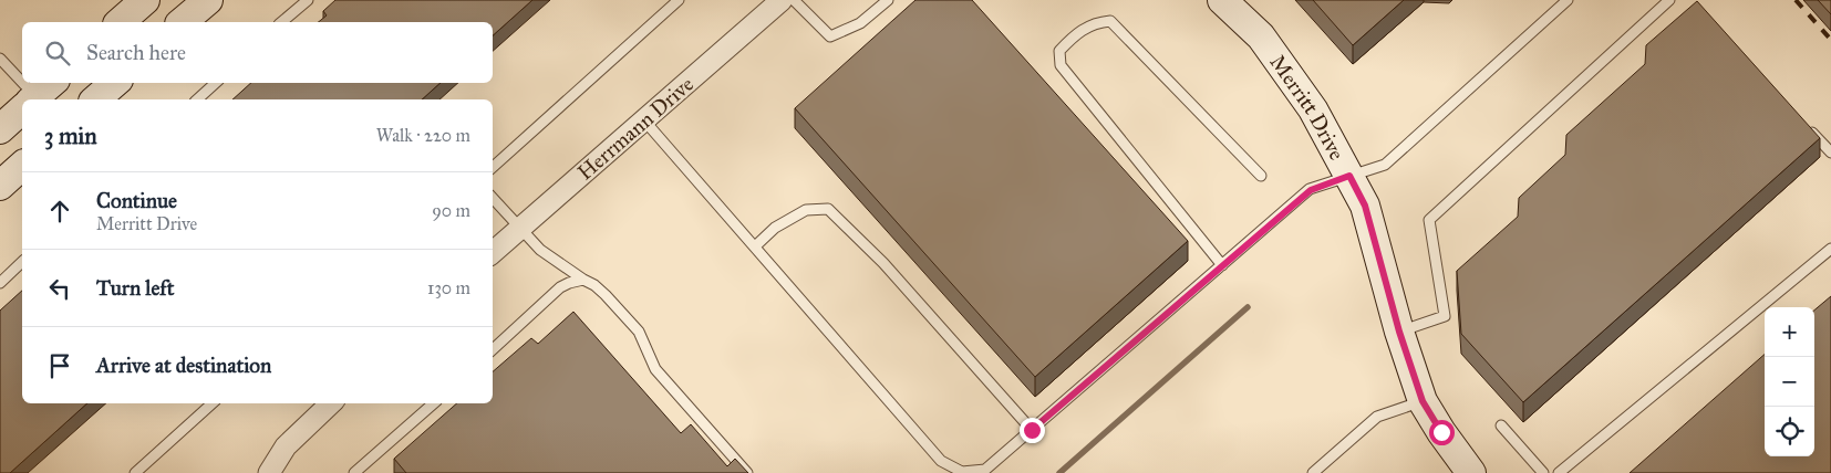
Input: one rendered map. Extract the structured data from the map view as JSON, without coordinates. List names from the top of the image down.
{
  "streets": {
    "street": ["Merritt Drive", "Herrmann Drive"]
  },
  "page": {
    "search": "Search here",
    "heading": ["3 min", "Walk · 220 m"],
    "list": [
      ["Continue", "Merritt Drive", "90 m"],
      ["Turn left", "130 m"],
      "Arrive at destination"
    ],
    "map_buttons": ["+", "−"]
  }
}
